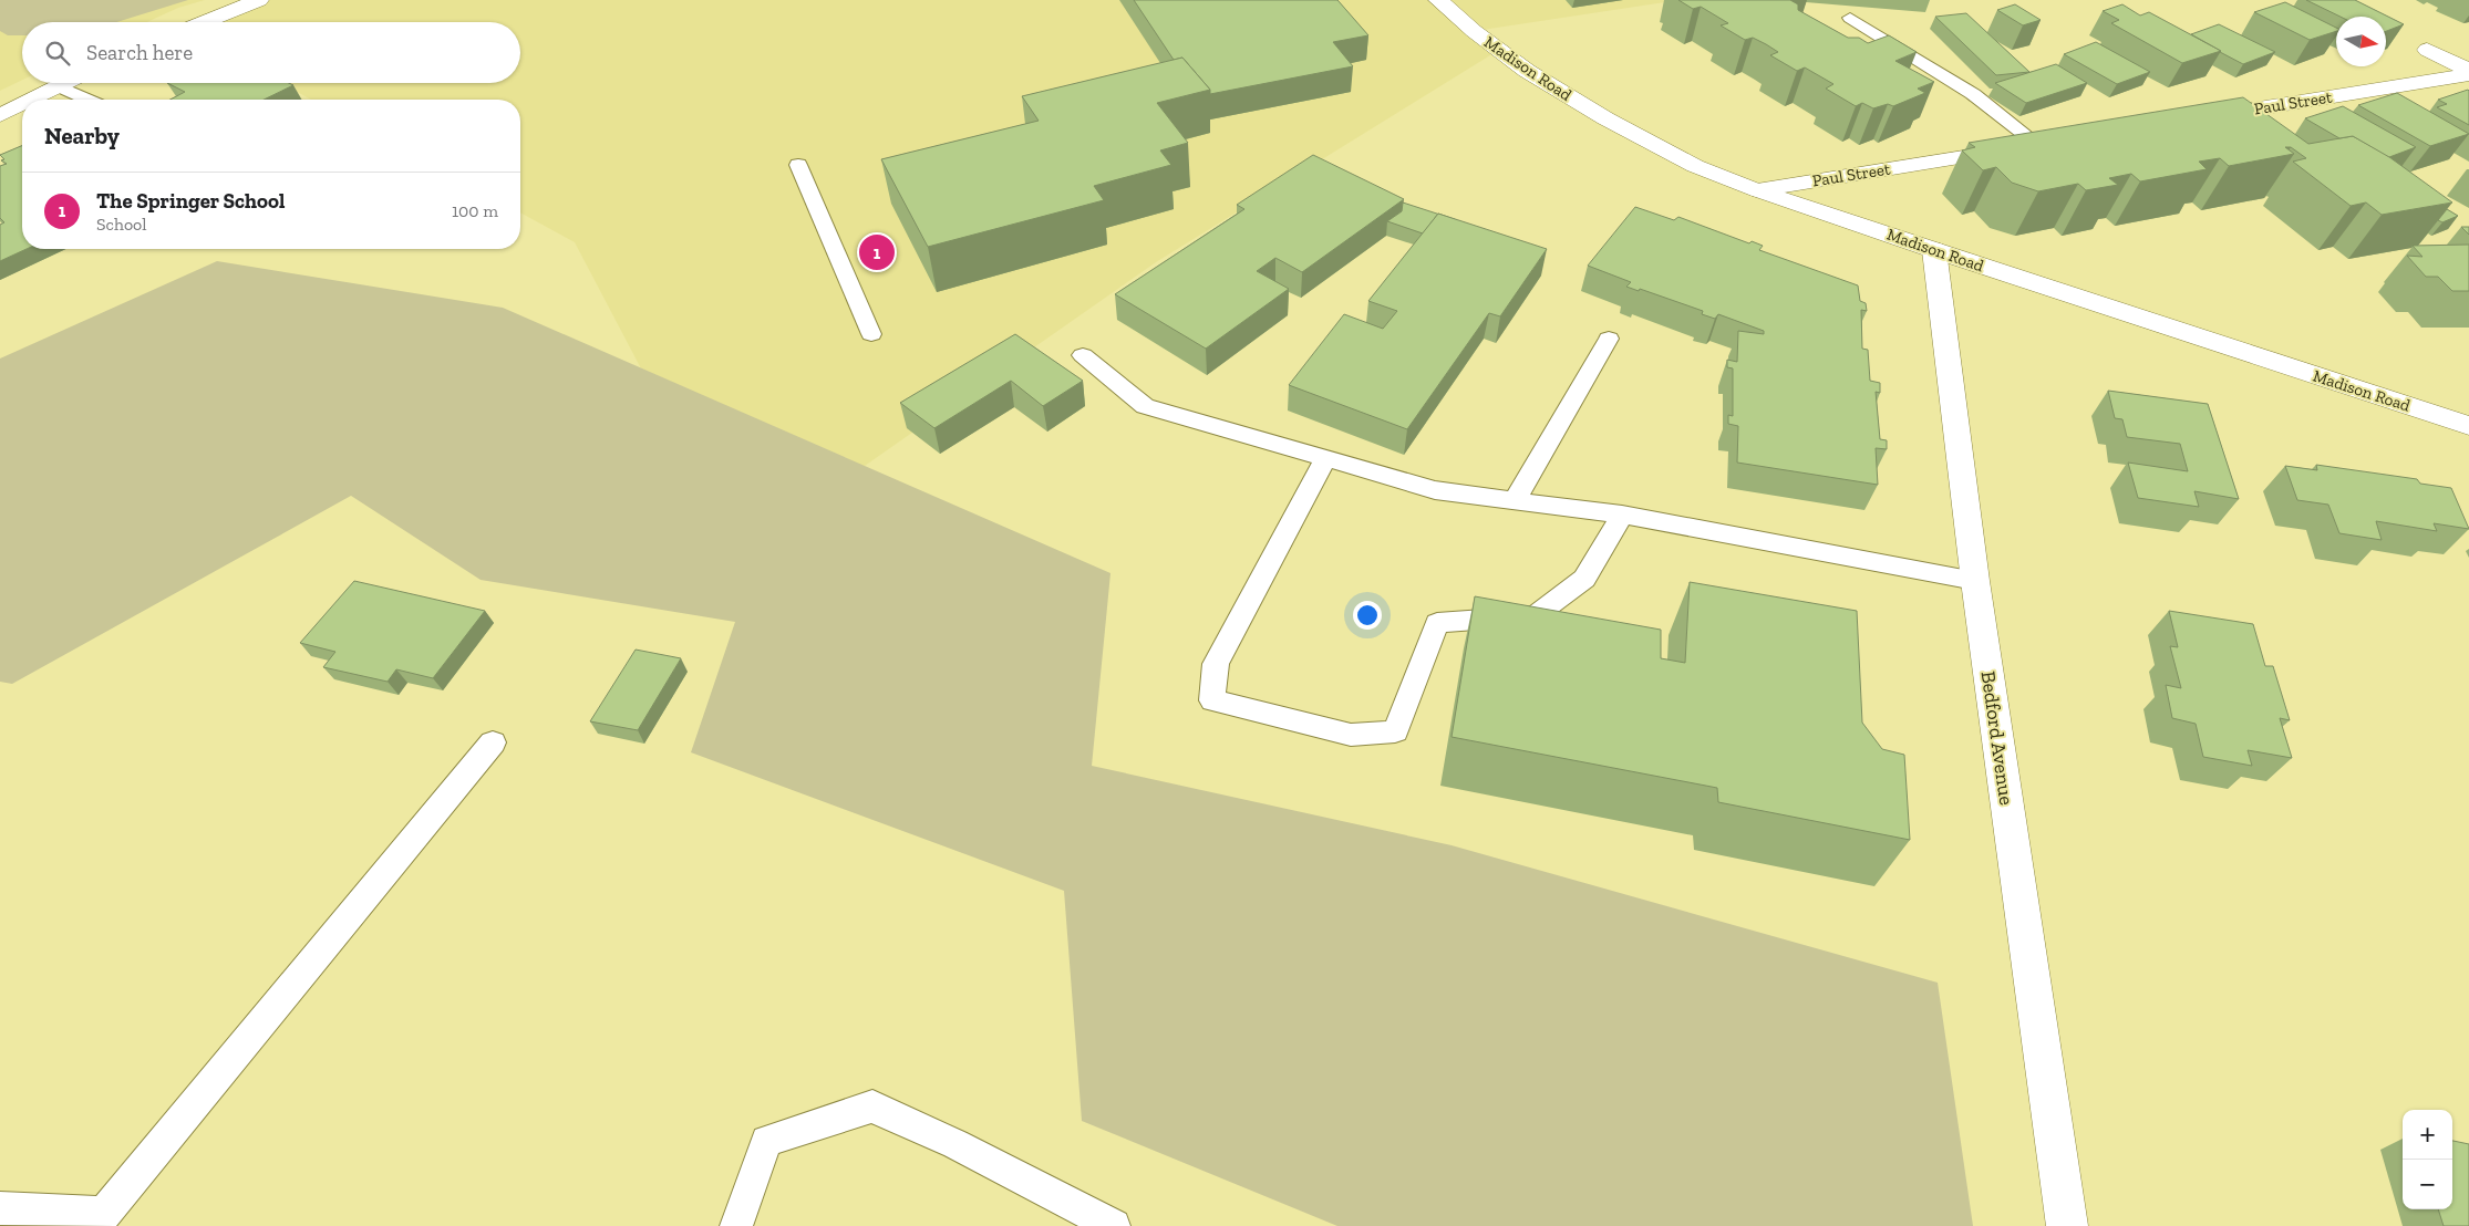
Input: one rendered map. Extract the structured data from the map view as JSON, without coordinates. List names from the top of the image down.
{
  "streets": {
    "street": ["Madison Road", "Paul Street", "Bedford Avenue"]
  },
  "crossings": [
    ["Madison Road", "Paul Street"],
    ["Madison Road", "Bedford Avenue"]
  ],
  "north": "right",
  "page": {
    "search": "Search here",
    "heading": "Nearby",
    "list": [
      {
        "mark": "1",
        "name": "The Springer School",
        "note": "School",
        "value": "100 m"
      }
    ],
    "pins": "1",
    "map_buttons": ["+", "−"]
  }
}
